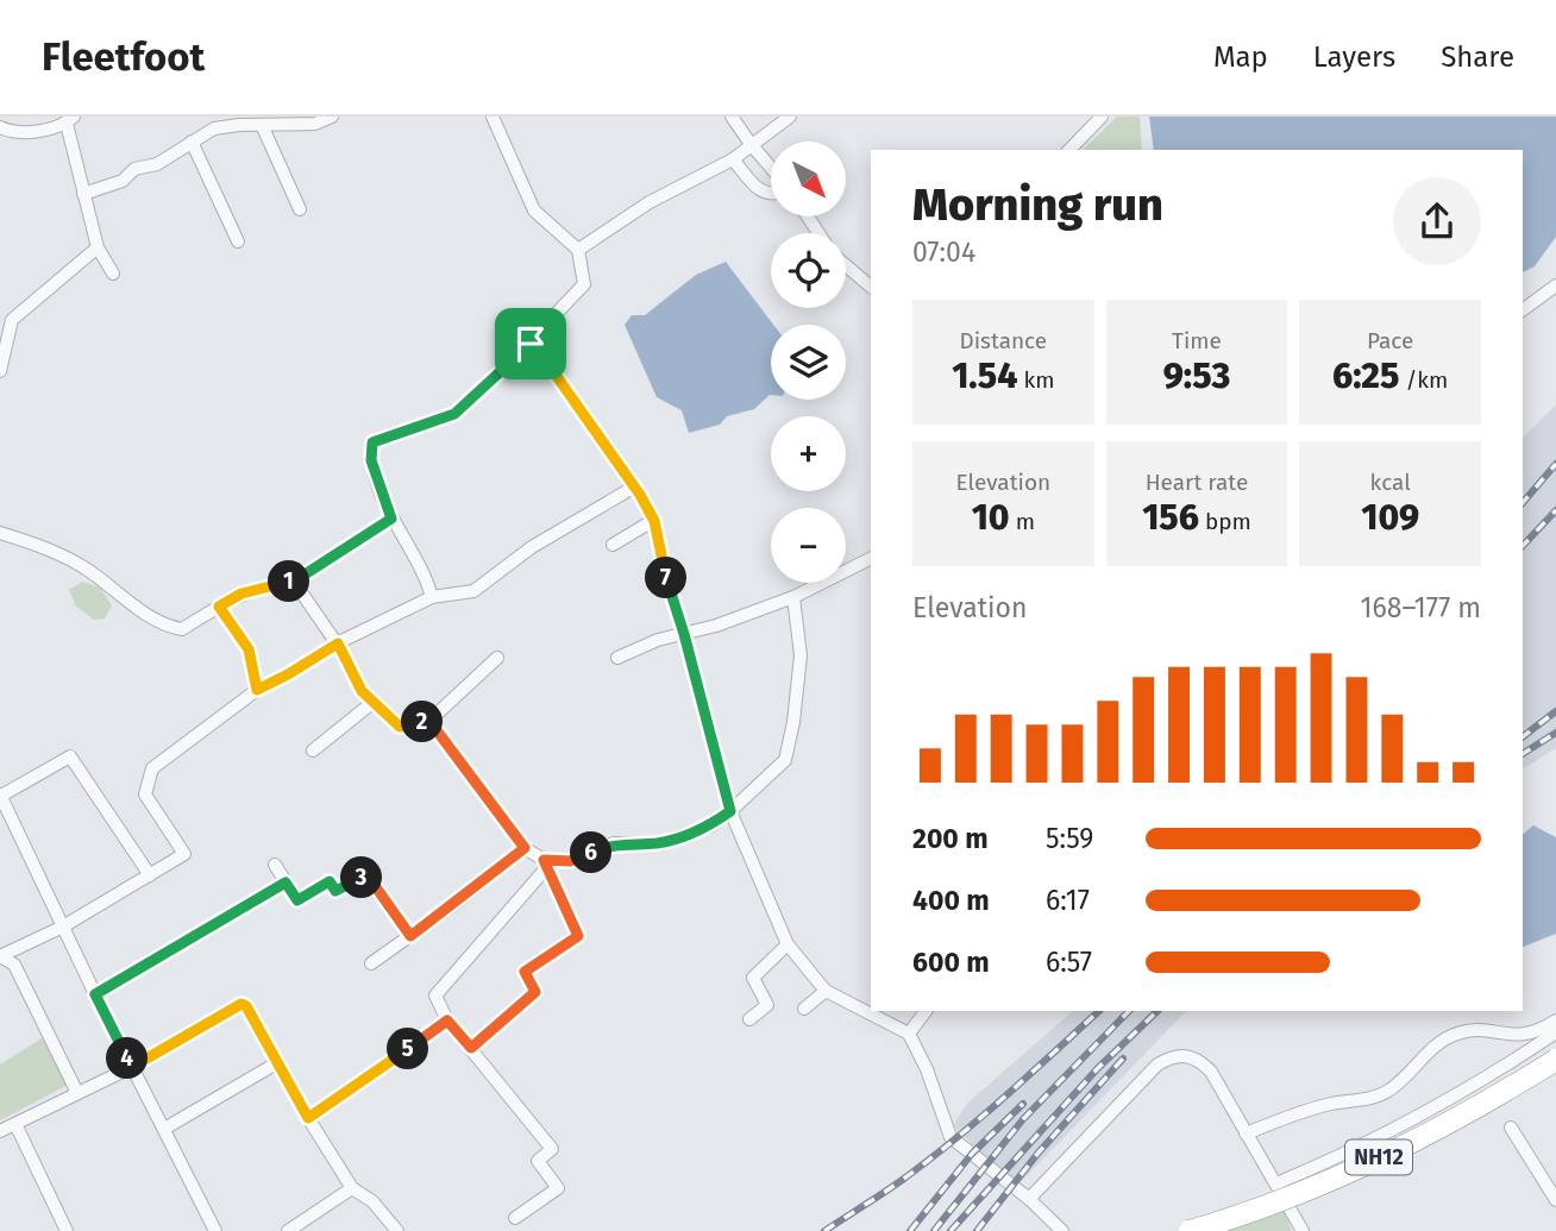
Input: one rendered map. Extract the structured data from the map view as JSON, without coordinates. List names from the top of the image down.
{
  "streets": {
    "highway": ["NH12"]
  },
  "north": "bottom right",
  "page": {
    "header": "Fleetfoot",
    "nav": ["Map", "Layers", "Share"],
    "map_buttons": ["+", "−"],
    "heading": ["Morning run", "07:04"],
    "stats": [
      ["Distance", "1.54 km"],
      ["Time", "9:53"],
      ["Pace", "6:25 /km"],
      ["Elevation", "10 m"],
      ["Heart rate", "156 bpm"],
      ["kcal", "109"]
    ],
    "pins": [
      "7",
      "1",
      "2",
      "6",
      "3",
      "5",
      "4"
    ],
    "chart": ["Elevation", "168–177 m"],
    "list": [
      {
        "name": "200 m",
        "note": "5:59"
      },
      {
        "name": "400 m",
        "note": "6:17"
      },
      {
        "name": "600 m",
        "note": "6:57"
      }
    ]
  }
}
